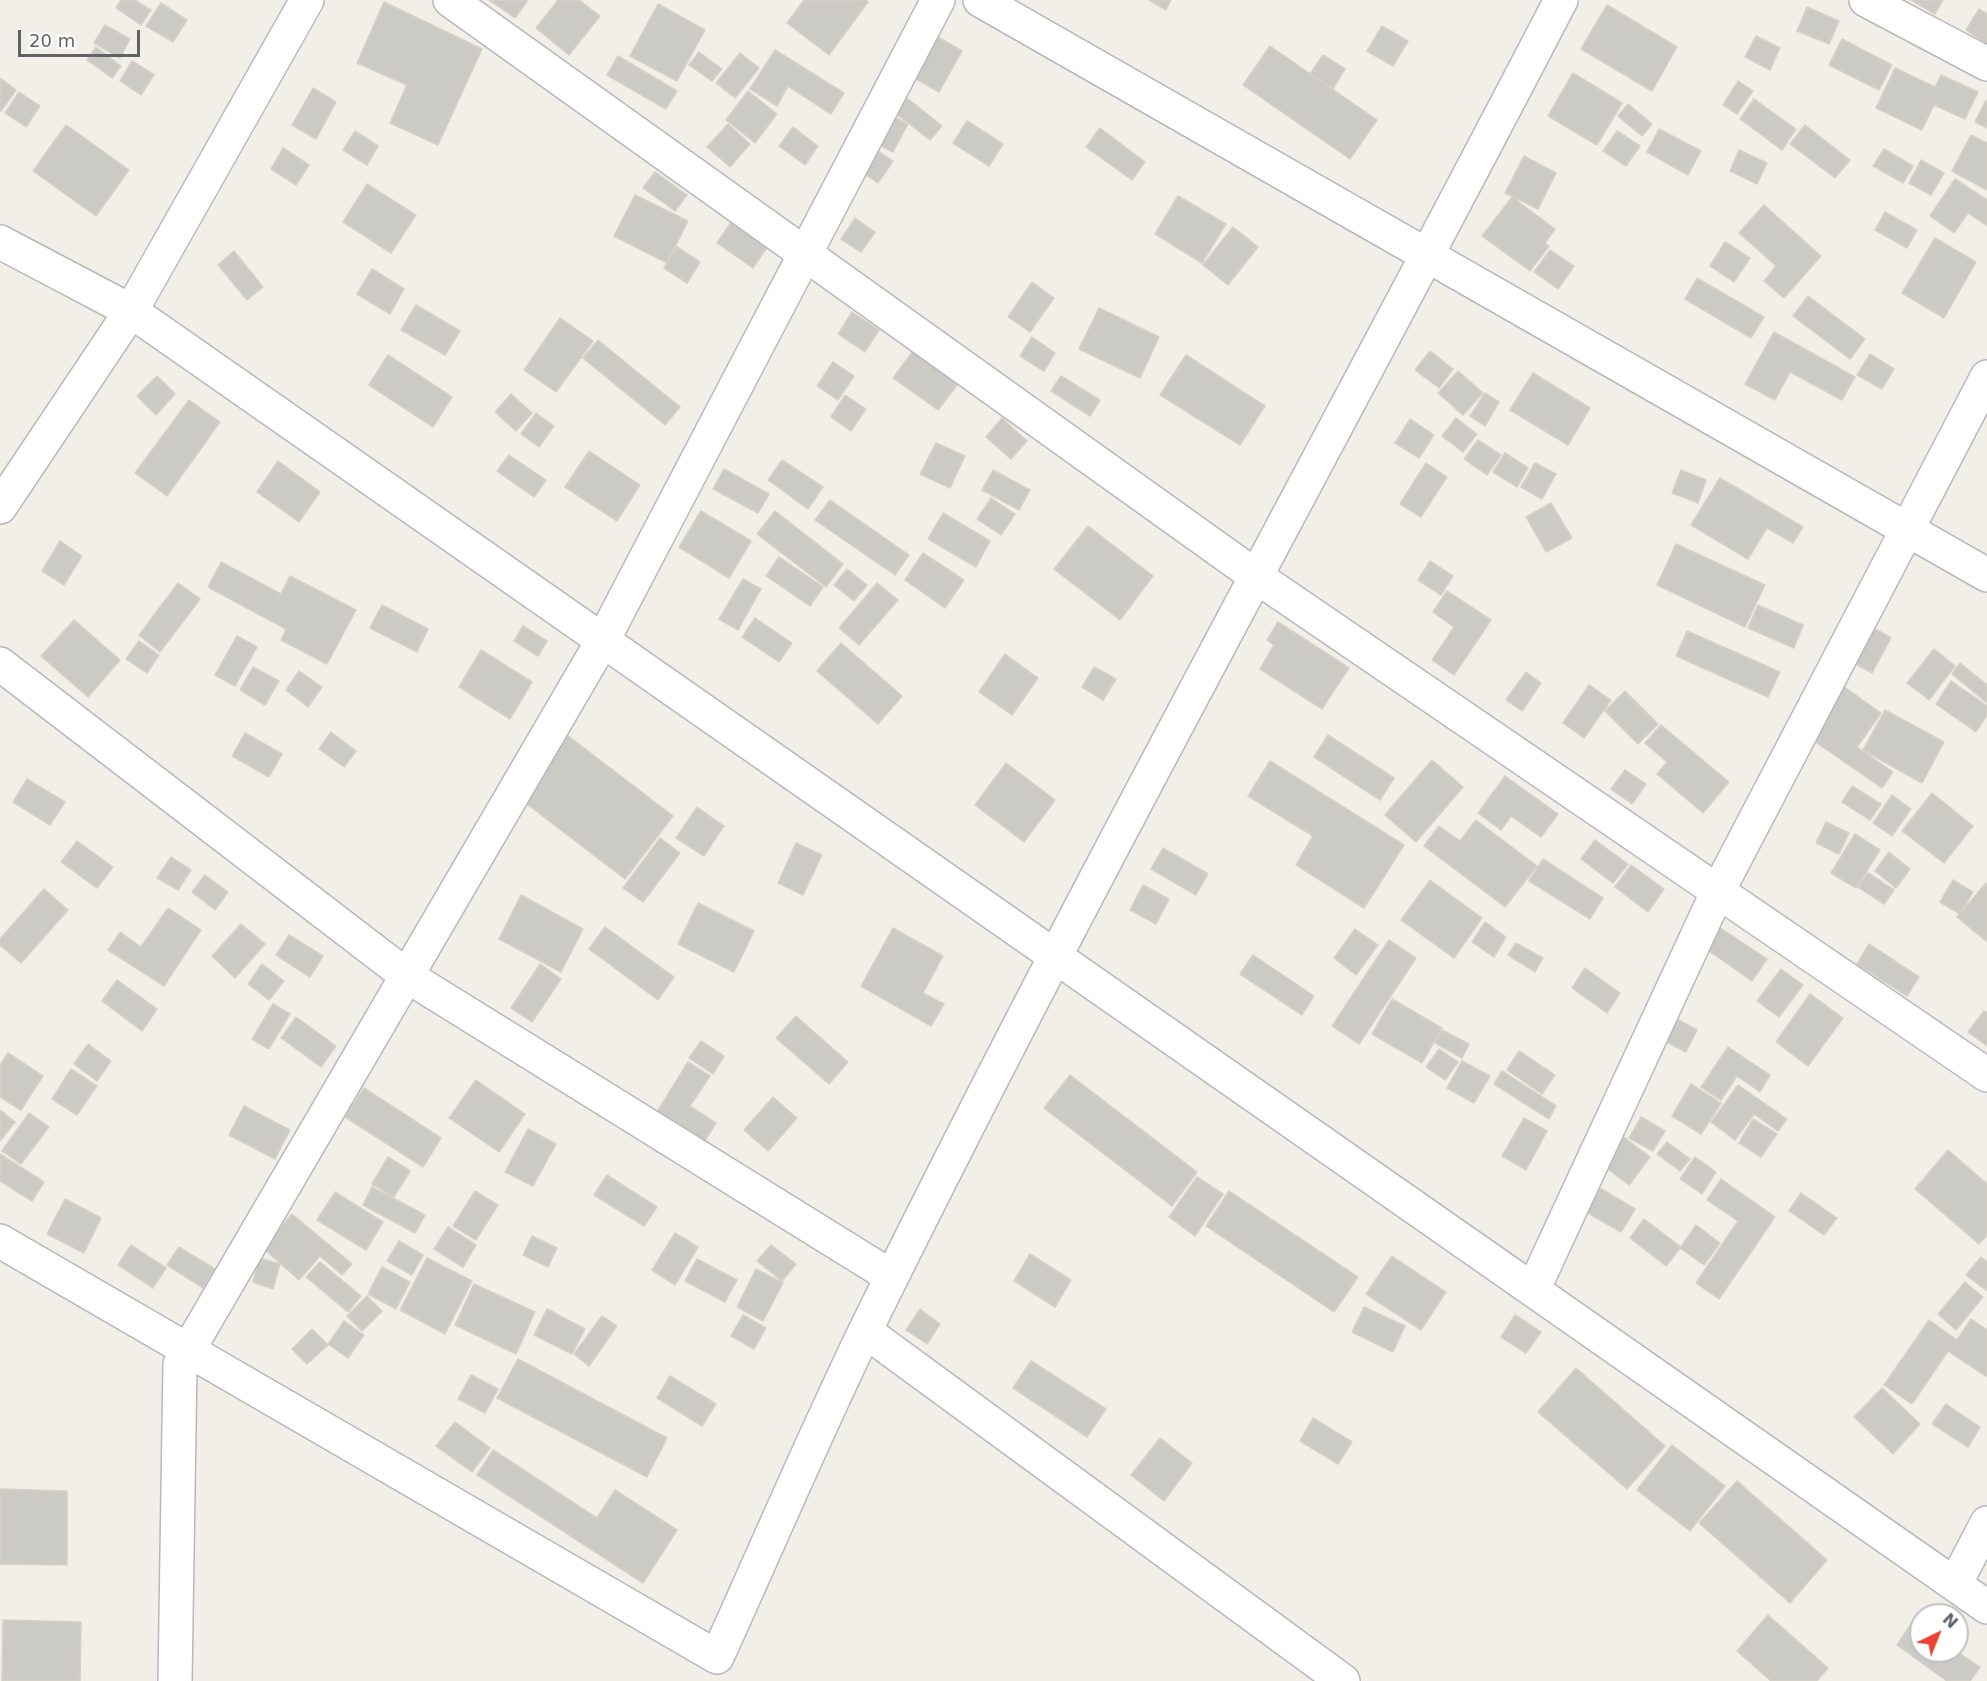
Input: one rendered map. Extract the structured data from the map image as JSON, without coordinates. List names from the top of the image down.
{
  "scale_bar": "20 m",
  "north": "top right"
}
